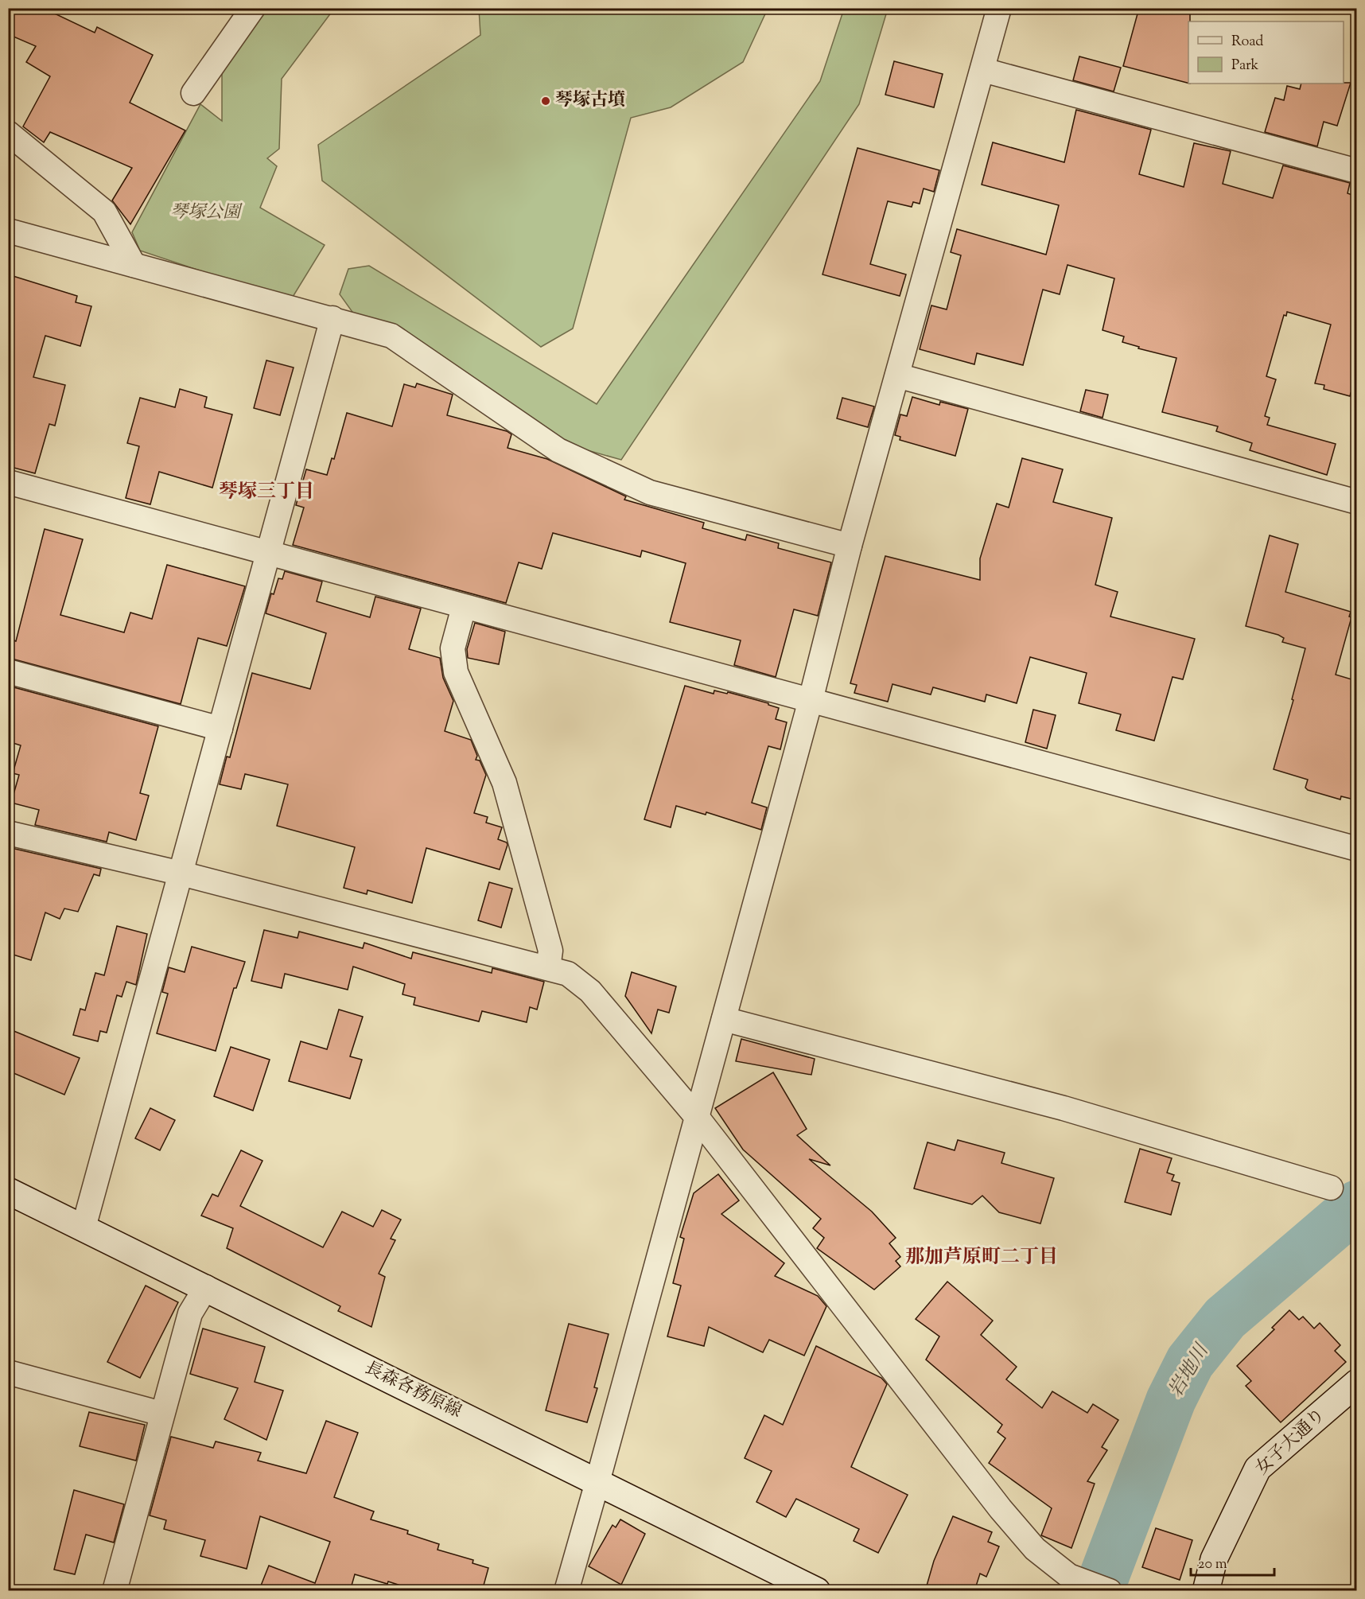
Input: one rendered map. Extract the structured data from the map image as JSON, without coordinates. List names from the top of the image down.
{
  "streets": {
    "main road": ["長森各務原線", "女子大通り"]
  },
  "districts": ["琴塚三丁目", "那加芦原町二丁目"],
  "water": ["岩地川"],
  "parks": ["琴塚公園"],
  "places": ["琴塚古墳"],
  "legend": ["Road", "Park"],
  "scale_bar": "20 m"
}
